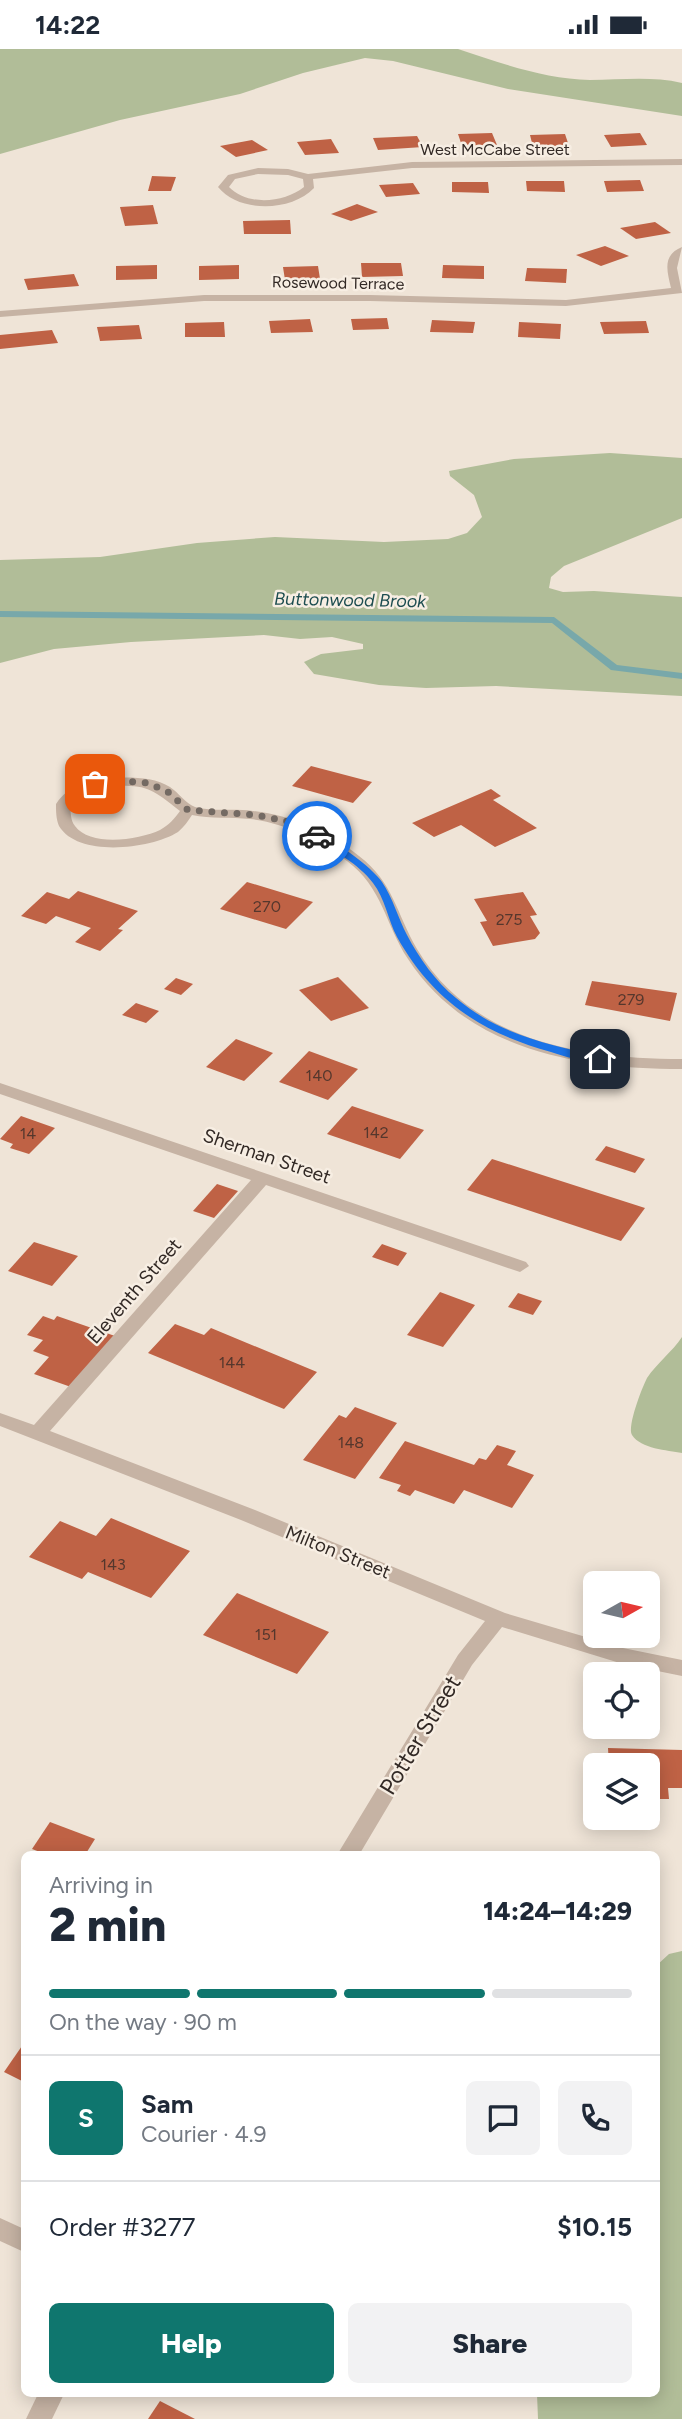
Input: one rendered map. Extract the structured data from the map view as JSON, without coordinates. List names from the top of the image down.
{
  "streets": {
    "street": [
      "West McCabe Street",
      "Rosewood Terrace",
      "Sherman Street",
      "Eleventh Street",
      "Milton Street",
      "Potter Street"
    ]
  },
  "crossings": [
    ["Sherman Street", "Eleventh Street"],
    ["Eleventh Street", "Milton Street"],
    ["Milton Street", "Potter Street"]
  ],
  "water": ["Buttonwood Brook"],
  "house_numbers": [
    "270",
    "275",
    "279",
    "140",
    "142",
    "14",
    "144",
    "148",
    "143",
    "151"
  ],
  "north": "right",
  "page": {
    "status": "14:22",
    "heading": ["2 min", "Arriving in", "14:24–14:29"],
    "panel": [
      "Sam",
      "Courier · 4.9",
      "Order #3277",
      "$10.15"
    ],
    "bar": "On the way · 90 m",
    "round": "S",
    "buttons": ["Help", "Share"]
  }
}
